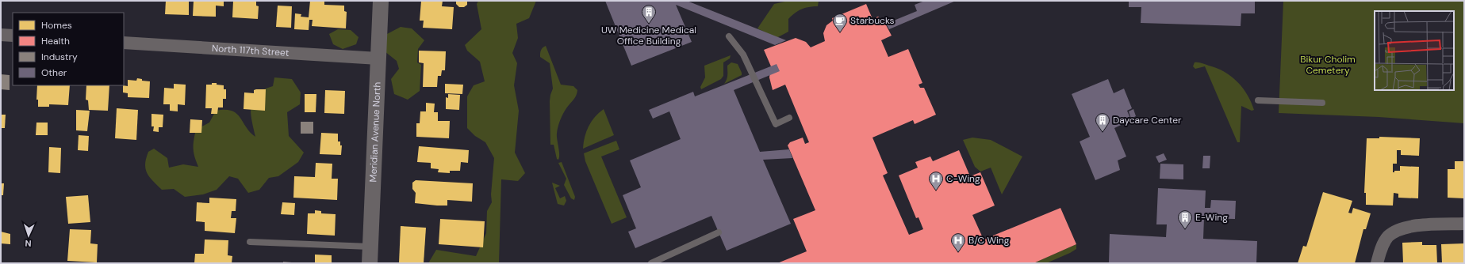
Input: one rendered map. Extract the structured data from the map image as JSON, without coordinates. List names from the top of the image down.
{
  "streets": {
    "street": ["North 117th Street", "Meridian Avenue North"]
  },
  "crossings": [
    ["North 117th Street", "Meridian Avenue North"]
  ],
  "parks": ["Bikur Cholim Cemetery"],
  "places": {
    "building": ["UW Medicine Medical Office Building", "Daycare Center", "E-Wing"],
    "cafe": ["Starbucks"],
    "hospital": ["C-Wing", "B/C Wing"]
  },
  "legend": [
    "Homes",
    "Health",
    "Industry",
    "Other"
  ],
  "north": "bottom"
}
